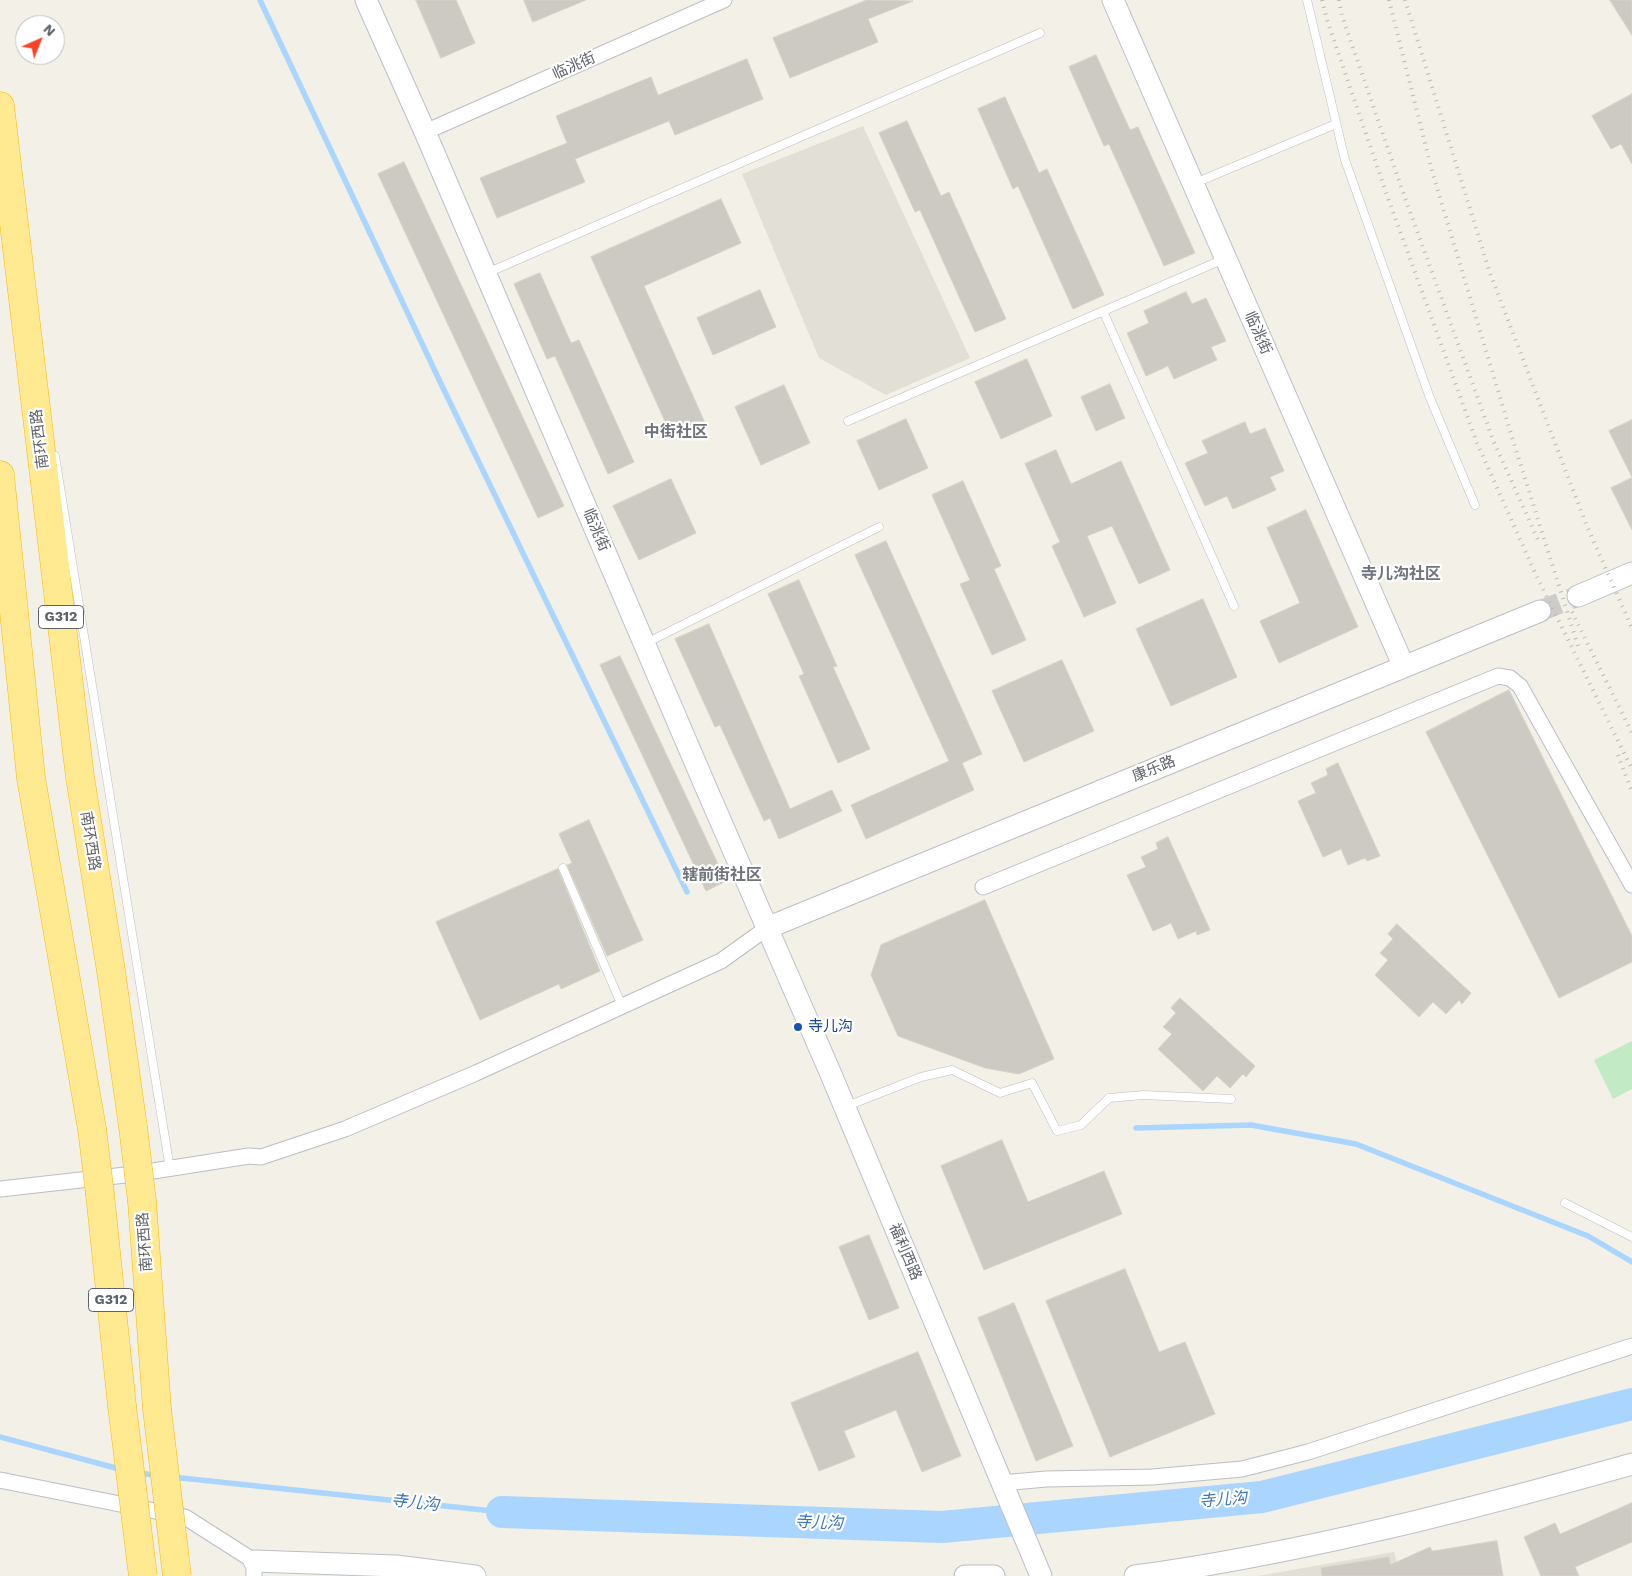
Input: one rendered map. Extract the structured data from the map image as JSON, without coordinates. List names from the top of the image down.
{
  "streets": {
    "highway": ["南环西路", "G312"],
    "street": ["临洮街", "康乐路", "福利西路"]
  },
  "crossings": [
    ["临洮街", "康乐路"],
    ["临洮街", "福利西路"],
    ["康乐路", "福利西路"]
  ],
  "districts": ["中街社区", "寺儿沟社区", "辖前街社区"],
  "water": ["寺儿沟"],
  "places": ["寺儿沟"],
  "north": "top right"
}
